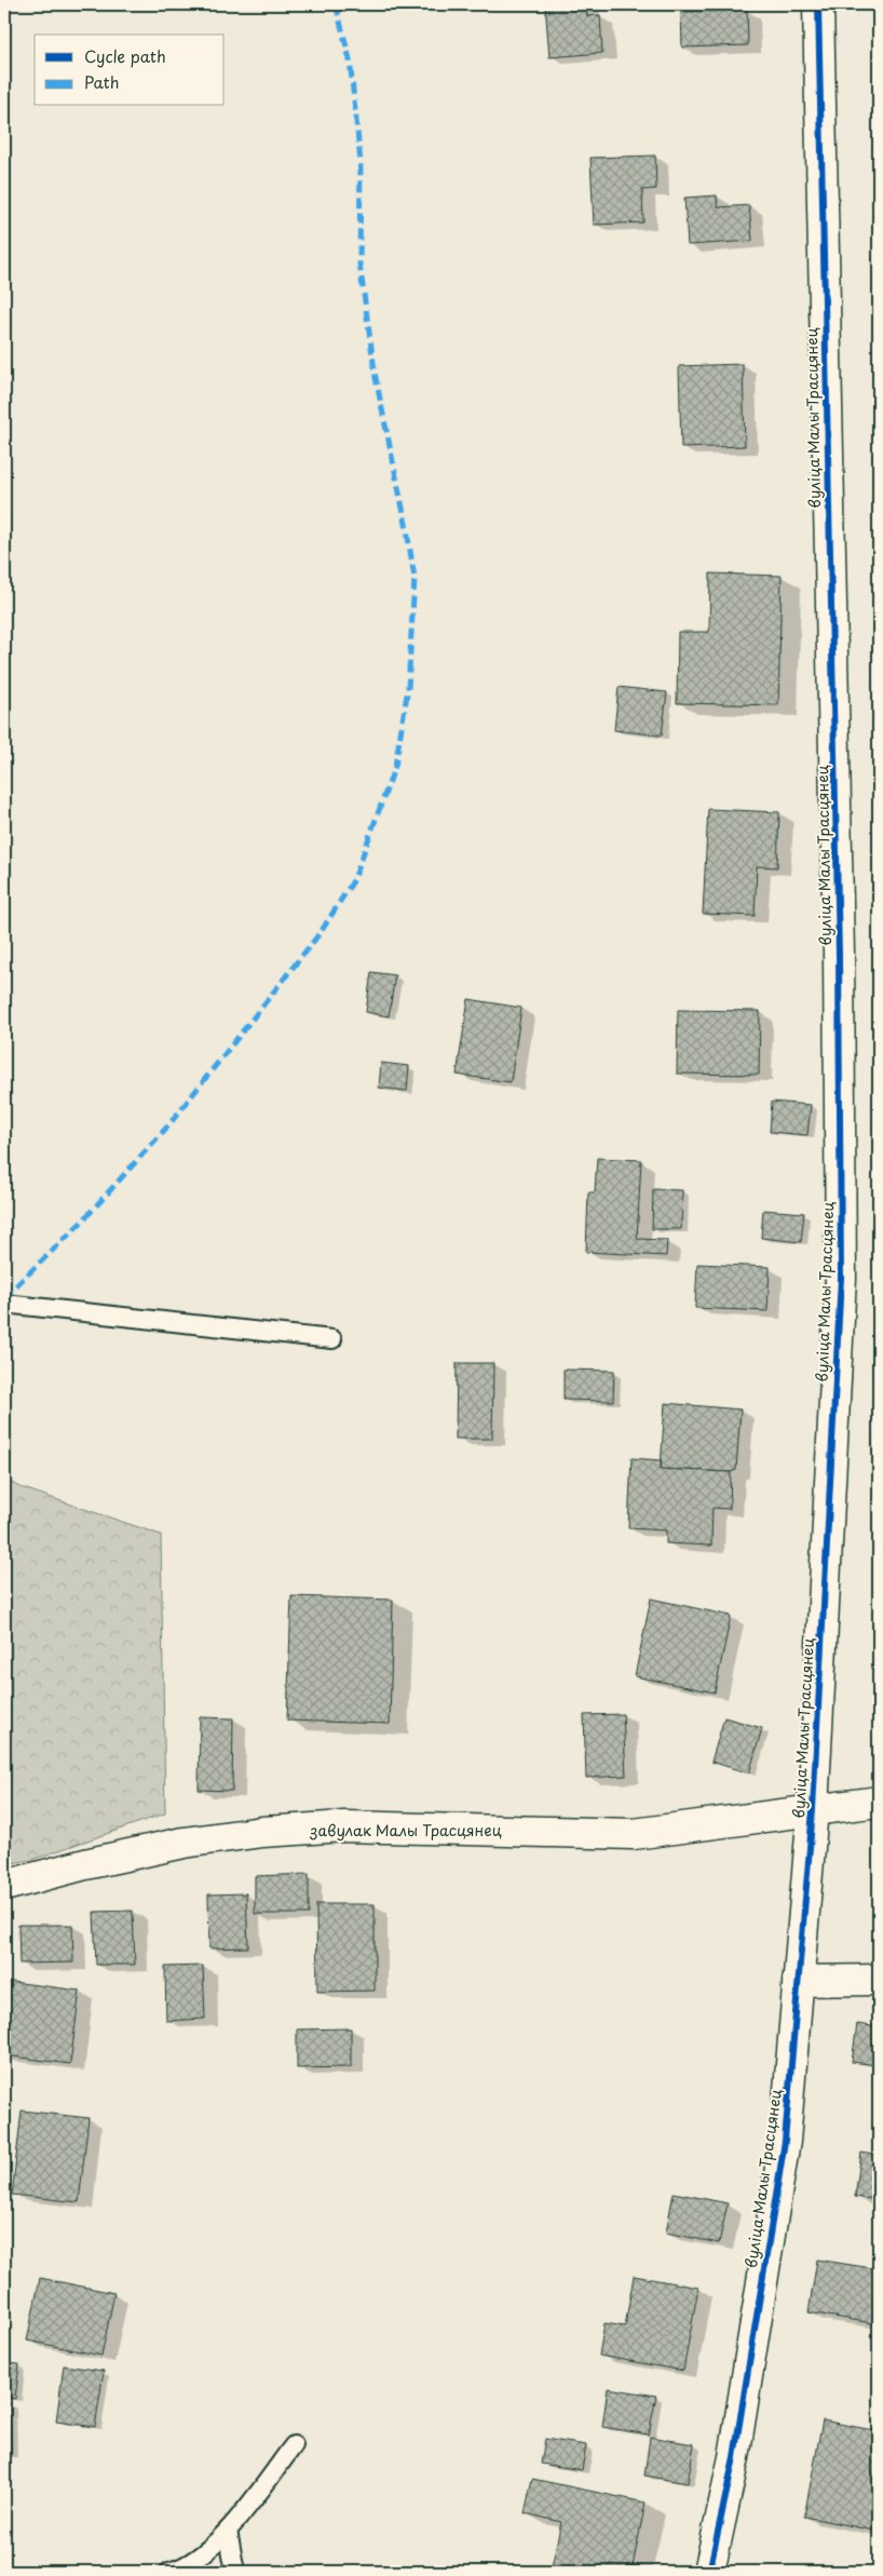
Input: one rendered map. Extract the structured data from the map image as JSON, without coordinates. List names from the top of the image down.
{
  "streets": {
    "street": ["вуліца Малы Трасцянец", "завулак Малы Трасцянец"]
  },
  "crossings": [
    ["вуліца Малы Трасцянец", "завулак Малы Трасцянец"]
  ],
  "legend": ["Cycle path", "Path"]
}
